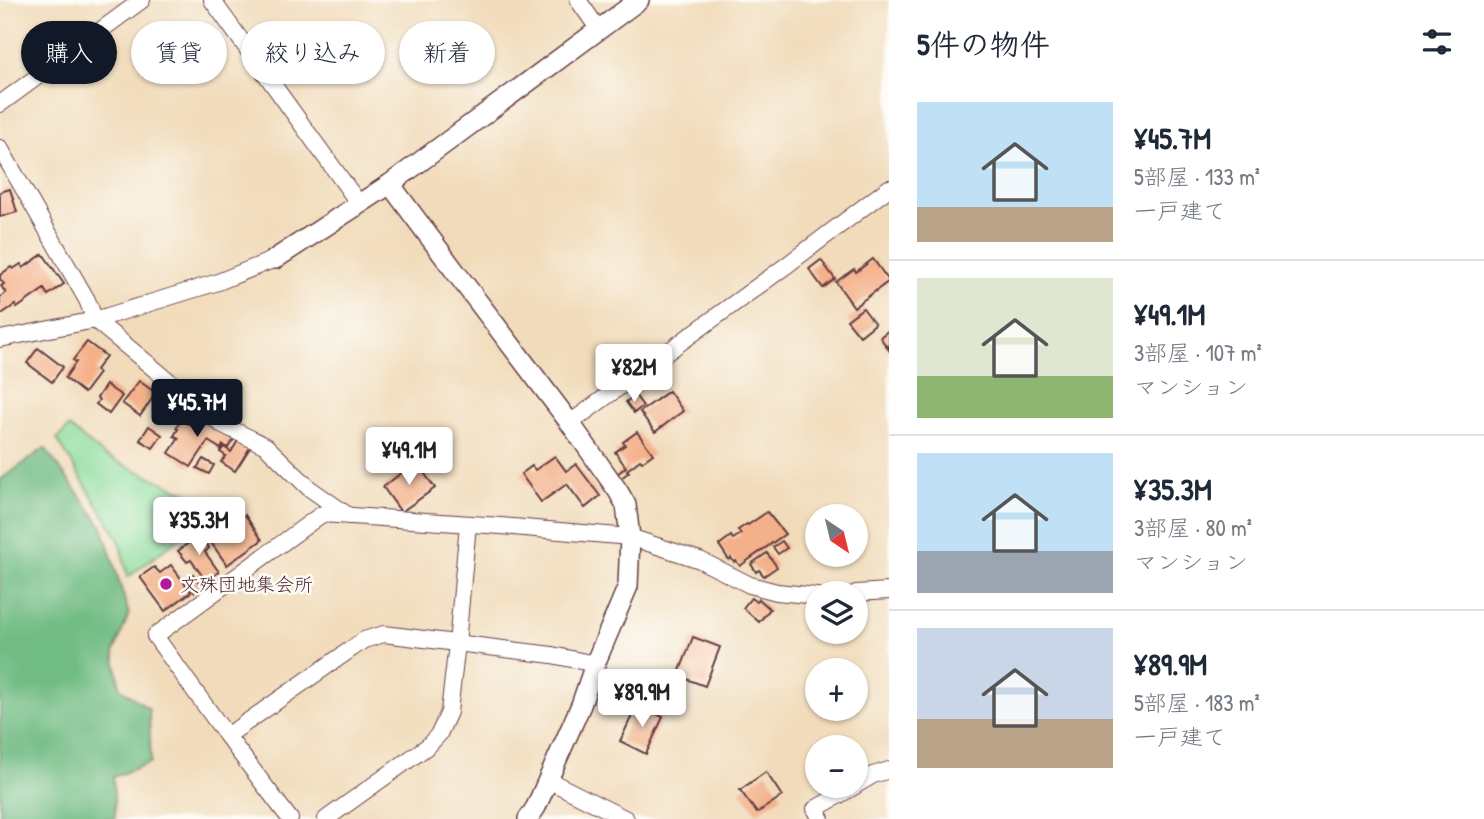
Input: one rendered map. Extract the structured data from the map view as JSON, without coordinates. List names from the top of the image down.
{
  "places": ["文殊団地集会所"],
  "north": "bottom right",
  "page": {
    "heading": "5件の物件",
    "chip": [
      "購入",
      "賃貸",
      "絞り込み",
      "新着"
    ],
    "list": [
      {
        "name": "¥45.7M",
        "note": "5部屋 · 133 m² · 一戸建て"
      },
      {
        "name": "¥49.1M",
        "note": "3部屋 · 107 m² · マンション"
      },
      {
        "name": "¥35.3M",
        "note": "3部屋 · 80 m² · マンション"
      },
      {
        "name": "¥89.9M",
        "note": "5部屋 · 183 m² · 一戸建て"
      }
    ],
    "price": [
      "¥82M",
      "¥45.7M",
      "¥49.1M",
      "¥35.3M",
      "¥89.9M"
    ],
    "map_buttons": ["+", "−"]
  }
}
